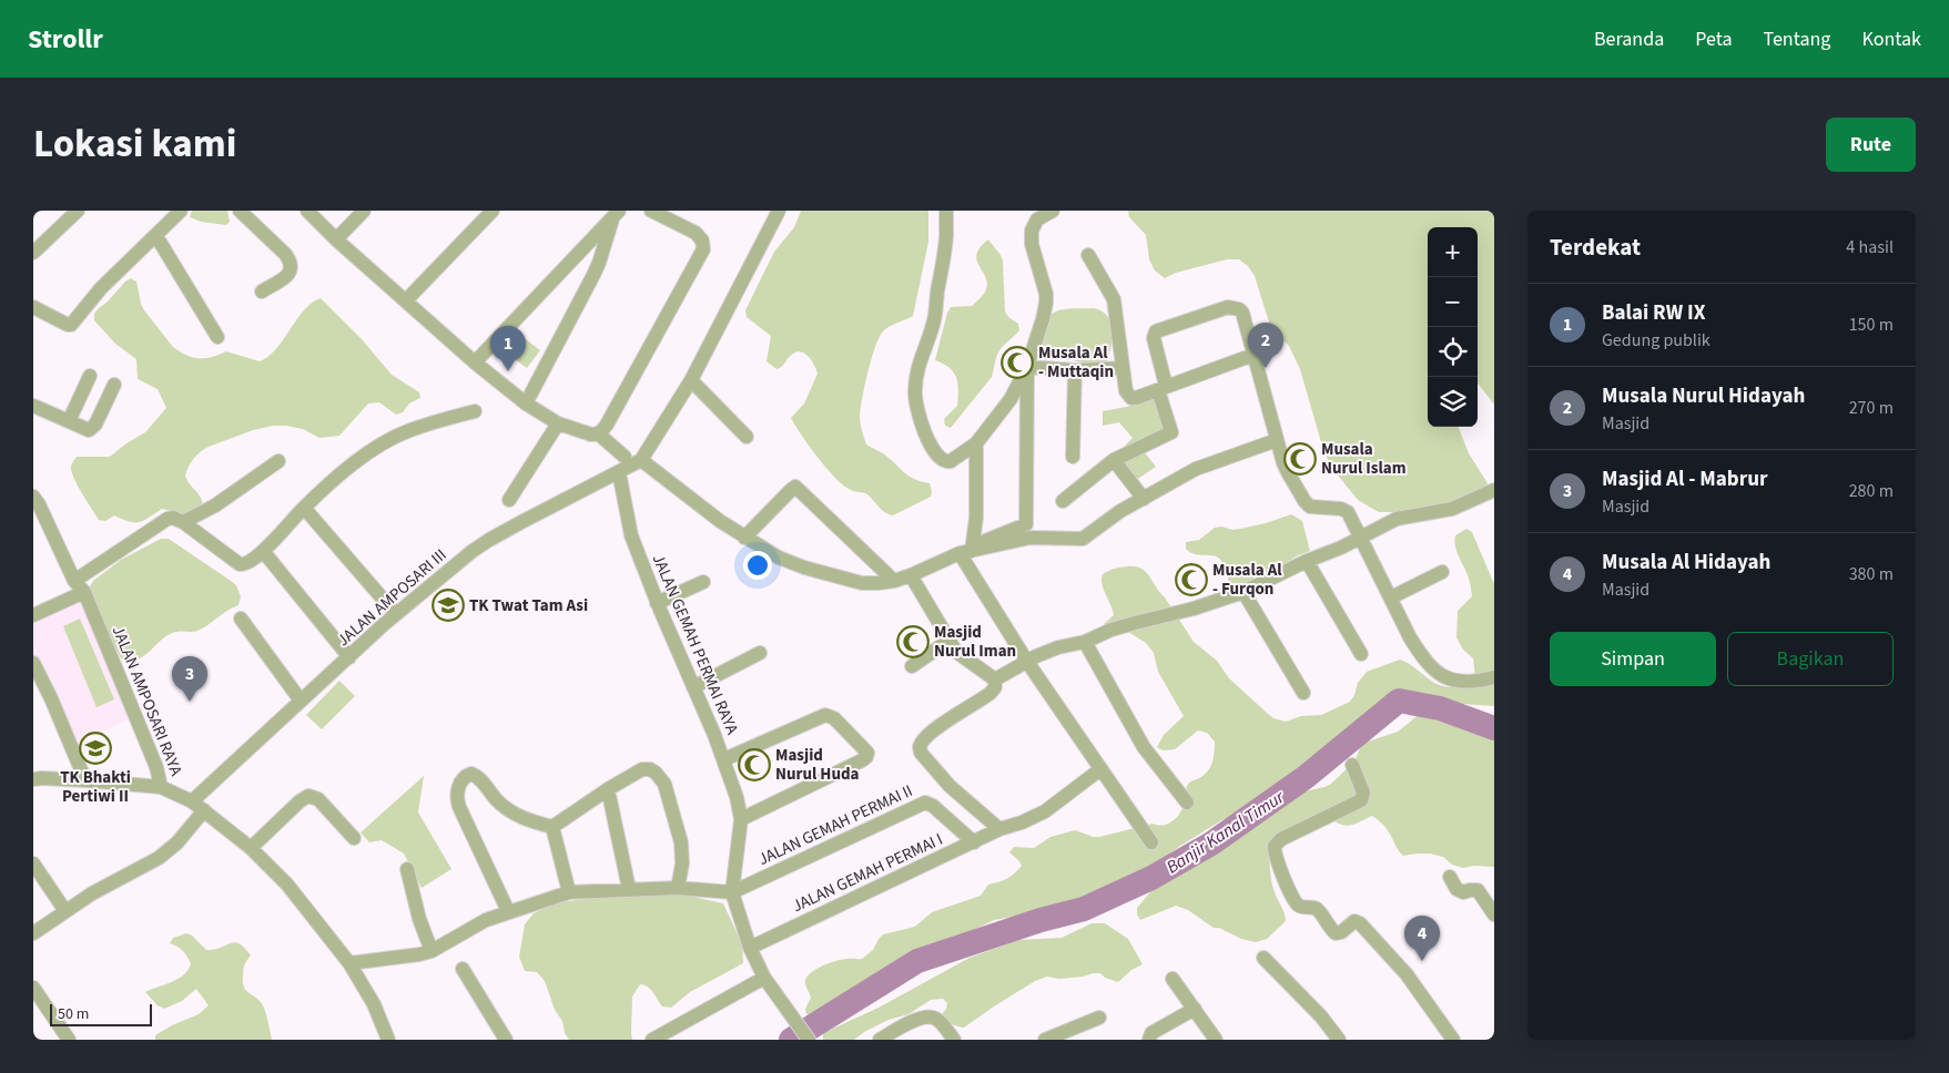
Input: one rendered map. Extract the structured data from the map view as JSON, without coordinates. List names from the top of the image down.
{
  "streets": {
    "street": [
      "JALAN AMPOSARI III",
      "JALAN GEMAH PERMAI RAYA",
      "JALAN AMPOSARI RAYA",
      "JALAN GEMAH PERMAI II",
      "JALAN GEMAH PERMAI I"
    ]
  },
  "crossings": [
    ["JALAN AMPOSARI III", "JALAN GEMAH PERMAI RAYA"],
    ["JALAN AMPOSARI III", "JALAN AMPOSARI RAYA"],
    ["JALAN GEMAH PERMAI RAYA", "JALAN GEMAH PERMAI II"],
    ["JALAN GEMAH PERMAI RAYA", "JALAN GEMAH PERMAI I"],
    ["JALAN GEMAH PERMAI II", "JALAN GEMAH PERMAI I"]
  ],
  "water": ["Banjir Kanal Timur"],
  "places": {
    "mosque": [
      "Musala Al - Muttaqin",
      "Musala Nurul Islam",
      "Musala Al - Furqon",
      "Masjid Nurul Iman",
      "Masjid Nurul Huda"
    ],
    "school or university": ["TK Twat Tam Asi", "TK Bhakti Pertiwi II"]
  },
  "scale_bar": "50 m",
  "page": {
    "header": "Strollr",
    "nav": [
      "Beranda",
      "Peta",
      "Tentang",
      "Kontak"
    ],
    "title": "Lokasi kami",
    "buttons": [
      "Rute",
      ["Simpan", "Bagikan"]
    ],
    "heading": ["Terdekat", "4 hasil"],
    "map_buttons": ["+", "−"],
    "list": [
      {
        "mark": "1",
        "name": "Balai RW IX",
        "note": "Gedung publik",
        "value": "150 m"
      },
      {
        "mark": "2",
        "name": "Musala Nurul Hidayah",
        "note": "Masjid",
        "value": "270 m"
      },
      {
        "mark": "3",
        "name": "Masjid Al - Mabrur",
        "note": "Masjid",
        "value": "280 m"
      },
      {
        "mark": "4",
        "name": "Musala Al Hidayah",
        "note": "Masjid",
        "value": "380 m"
      }
    ],
    "pins": [
      "2",
      "1",
      "3",
      "4"
    ],
    "scale": "50 m"
  }
}
